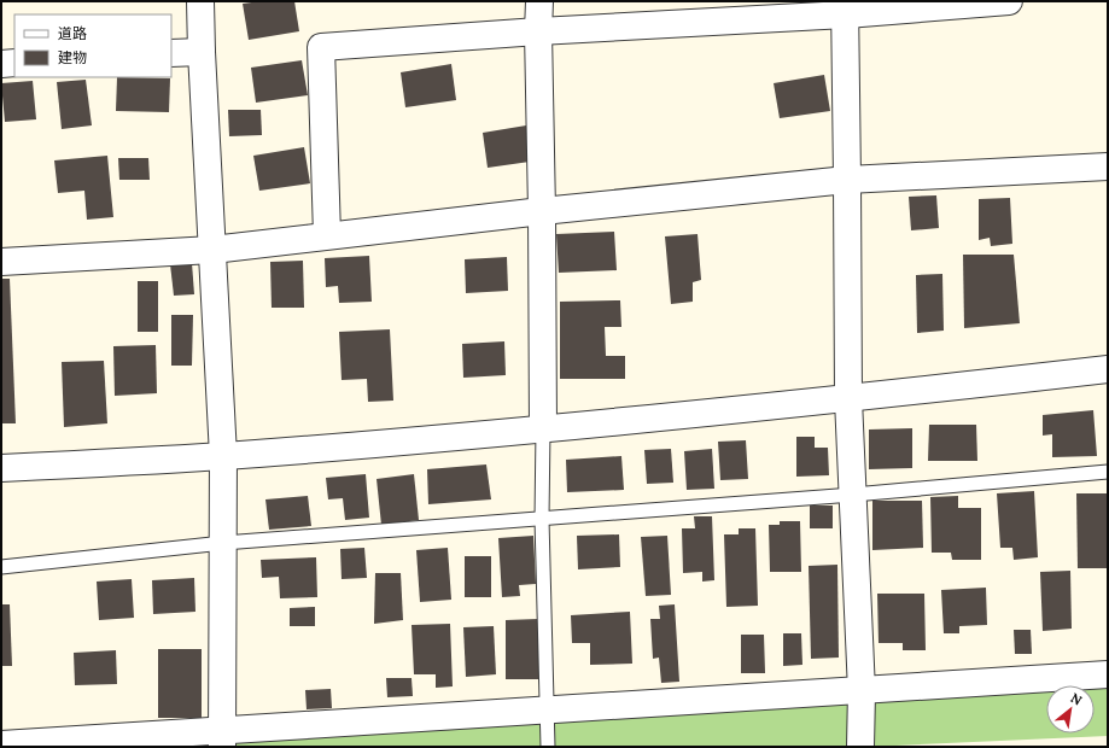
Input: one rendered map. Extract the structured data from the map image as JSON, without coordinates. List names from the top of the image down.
{
  "legend": ["道路", "建物"],
  "north": "top right"
}
